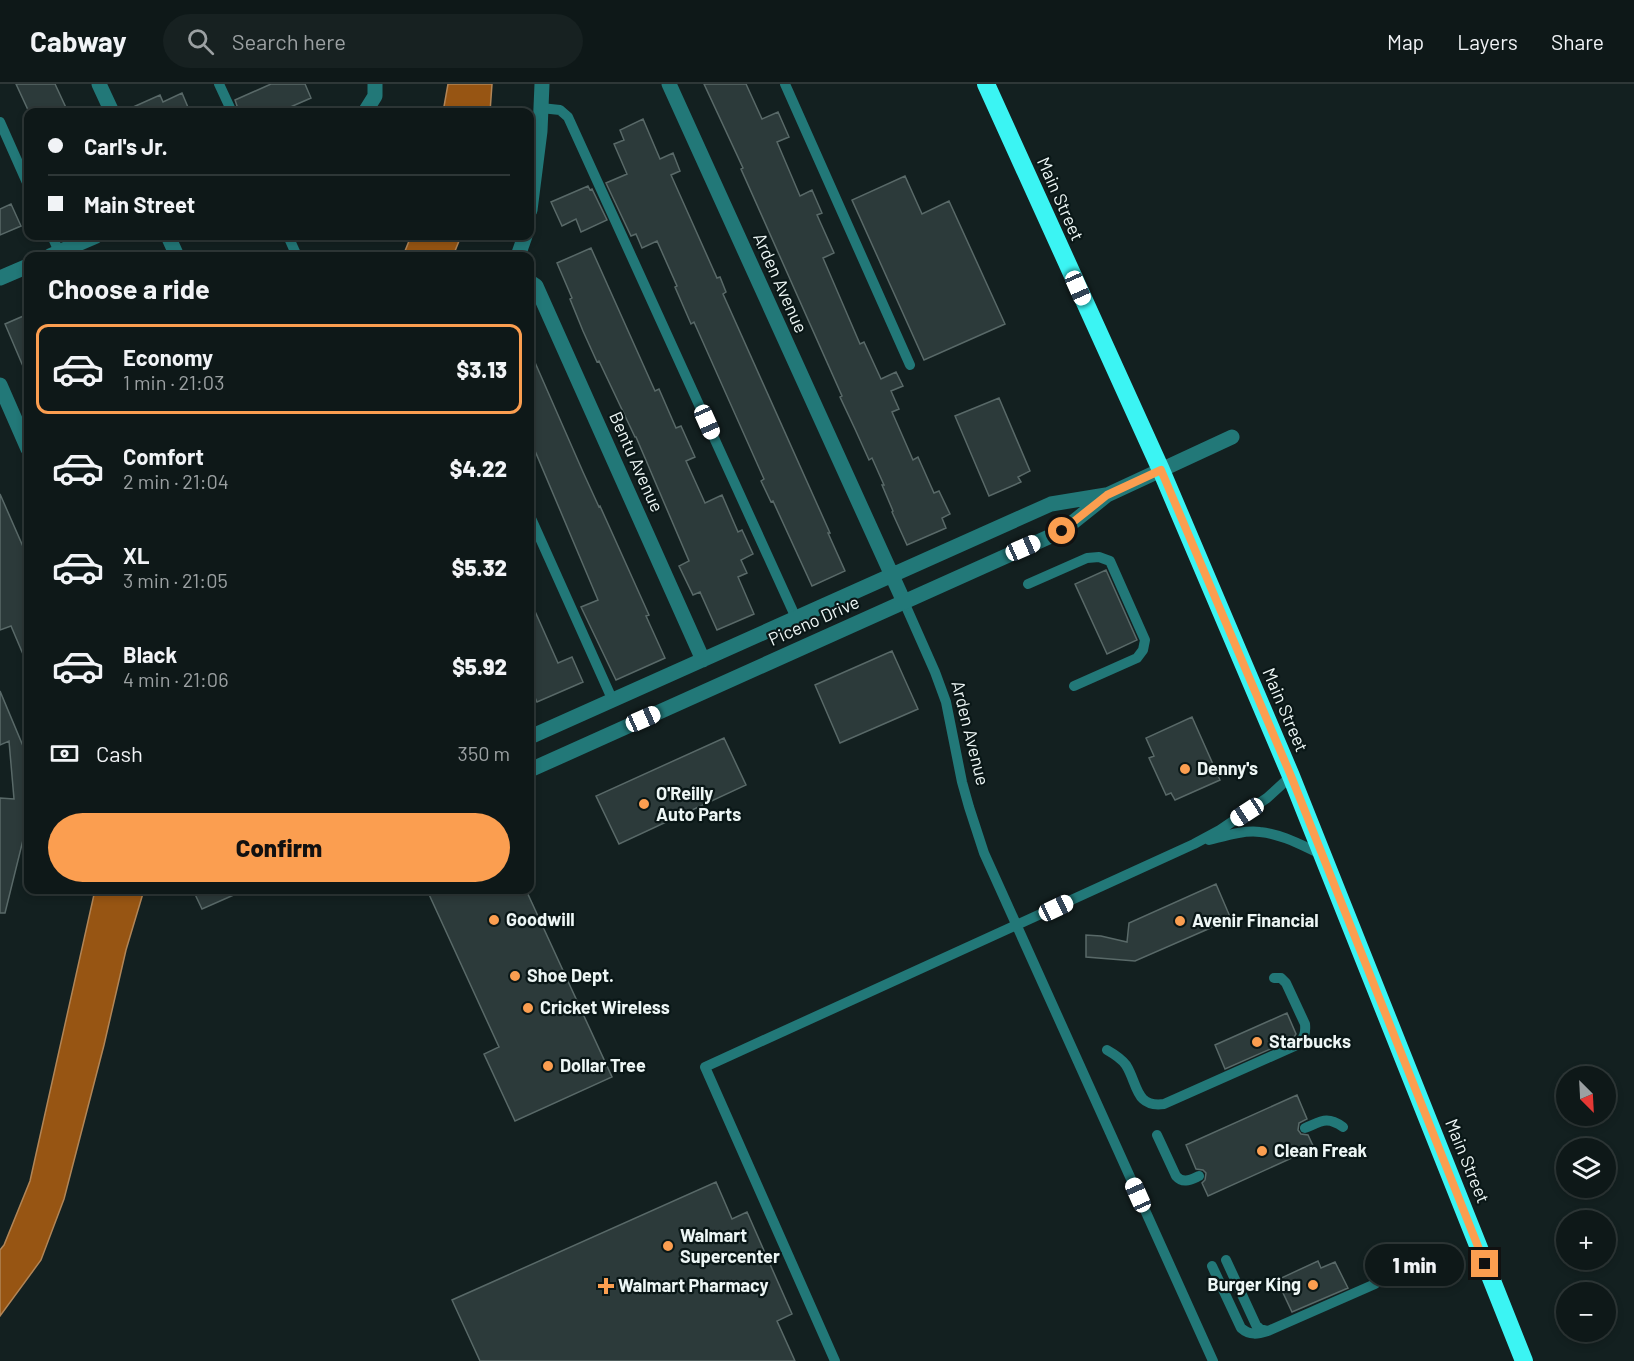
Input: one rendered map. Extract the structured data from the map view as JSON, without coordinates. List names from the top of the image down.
{
  "streets": {
    "highway": ["Main Street"],
    "street": ["Arden Avenue", "Bentu Avenue", "Piceno Drive"]
  },
  "crossings": [
    ["Main Street", "Piceno Drive"],
    ["Arden Avenue", "Piceno Drive"],
    ["Bentu Avenue", "Piceno Drive"]
  ],
  "places": {
    "other": [
      "Denny's",
      "O'Reilly Auto Parts",
      "Goodwill",
      "Avenir Financial",
      "Shoe Dept.",
      "Cricket Wireless",
      "Starbucks",
      "Dollar Tree",
      "Clean Freak",
      "Walmart Supercenter",
      "Burger King"
    ],
    "health": ["Walmart Pharmacy"]
  },
  "north": "bottom right",
  "page": {
    "header": "Cabway",
    "search": "Search here",
    "nav": ["Map", "Layers", "Share"],
    "banner": ["Carl's Jr.", "Main Street"],
    "heading": "Choose a ride",
    "list": [
      {
        "name": "Economy",
        "note": "1 min · 21:03",
        "value": "$3.13"
      },
      {
        "name": "Comfort",
        "note": "2 min · 21:04",
        "value": "$4.22"
      },
      {
        "name": "XL",
        "note": "3 min · 21:05",
        "value": "$5.32"
      },
      {
        "name": "Black",
        "note": "4 min · 21:06",
        "value": "$5.92"
      }
    ],
    "pay": ["Cash", "350 m"],
    "buttons": "Confirm",
    "map_buttons": ["+", "−"],
    "bubble": "1 min"
  }
}
